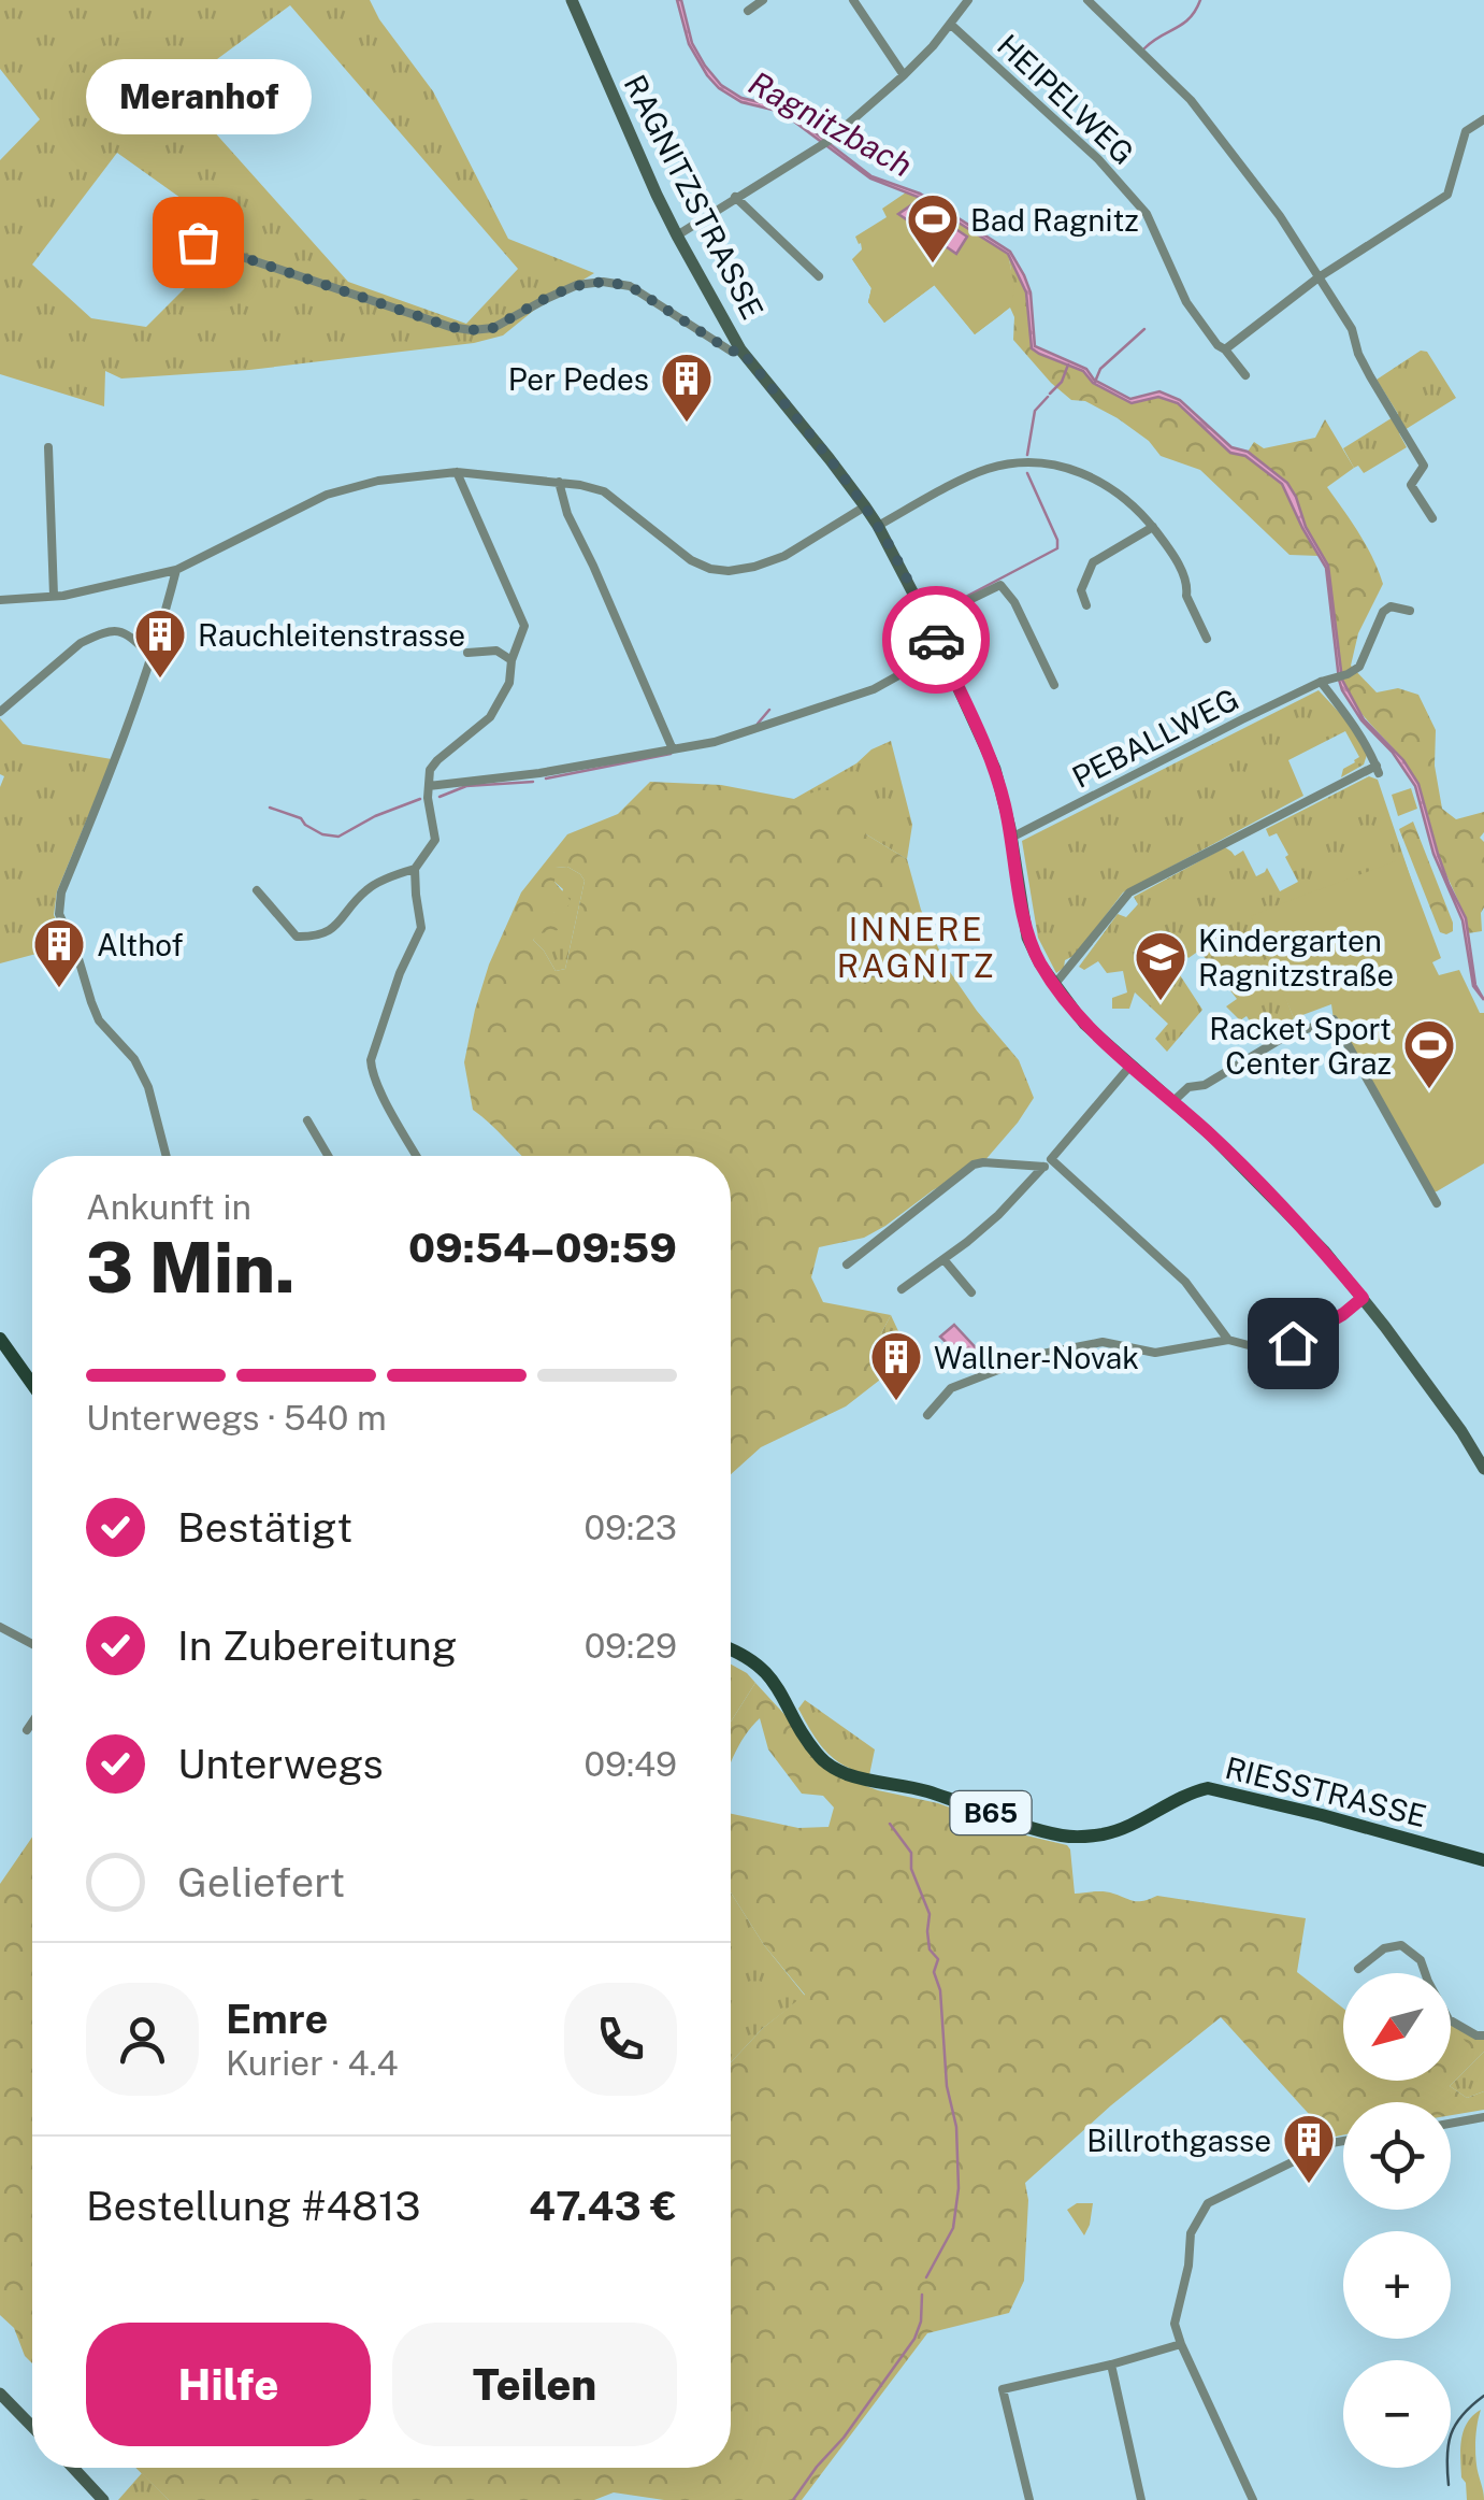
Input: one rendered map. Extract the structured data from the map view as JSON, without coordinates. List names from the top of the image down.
{
  "streets": {
    "main road": ["RAGNITZSTRASSE", "RIESSTRASSE", "B65"],
    "street": ["HEIPELWEG", "PEBALLWEG"]
  },
  "crossings": [
    ["RAGNITZSTRASSE", "PEBALLWEG"]
  ],
  "districts": ["INNERE RAGNITZ"],
  "water": ["Ragnitzbach"],
  "places": {
    "other": ["Meranhof"],
    "sports": ["Bad Ragnitz", "Racket Sport Center Graz"],
    "building": [
      "Per Pedes",
      "Rauchleitenstrasse",
      "Althof",
      "Wallner-Novak",
      "Billrothgasse"
    ],
    "school or university": ["Kindergarten Ragnitzstraße"]
  },
  "north": "bottom left",
  "page": {
    "bubble": "Meranhof",
    "heading": ["3 Min.", "Ankunft in", "09:54–09:59"],
    "panel": [
      "Emre",
      "Kurier · 4.4",
      "Bestellung #4813",
      "47.43 €"
    ],
    "bar": "Unterwegs · 540 m",
    "list": [
      ["Bestätigt", "09:23"],
      ["In Zubereitung", "09:29"],
      ["Unterwegs", "09:49"],
      "Geliefert"
    ],
    "map_buttons": ["+", "−"],
    "buttons": ["Hilfe", "Teilen"]
  }
}
